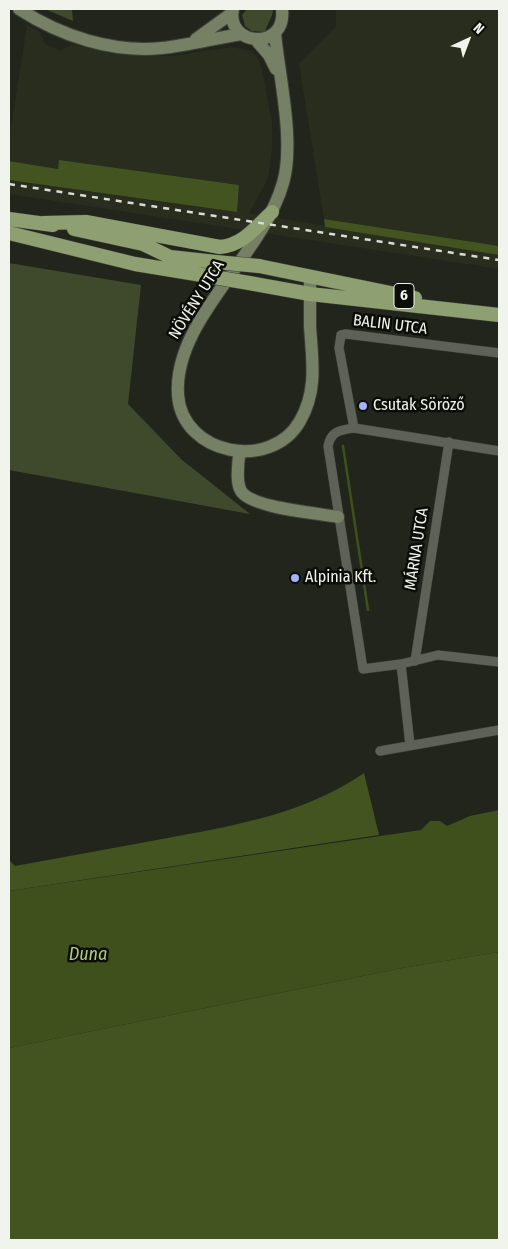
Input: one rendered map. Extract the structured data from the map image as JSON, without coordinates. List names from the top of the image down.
{
  "streets": {
    "main road": ["6", "NÖVÉNY UTCA"],
    "street": ["BALIN UTCA", "MÁRNA UTCA"]
  },
  "crossings": [
    ["6", "NÖVÉNY UTCA"]
  ],
  "water": ["Duna"],
  "places": ["Csutak Söröző", "Alpinia Kft."],
  "north": "top right"
}
